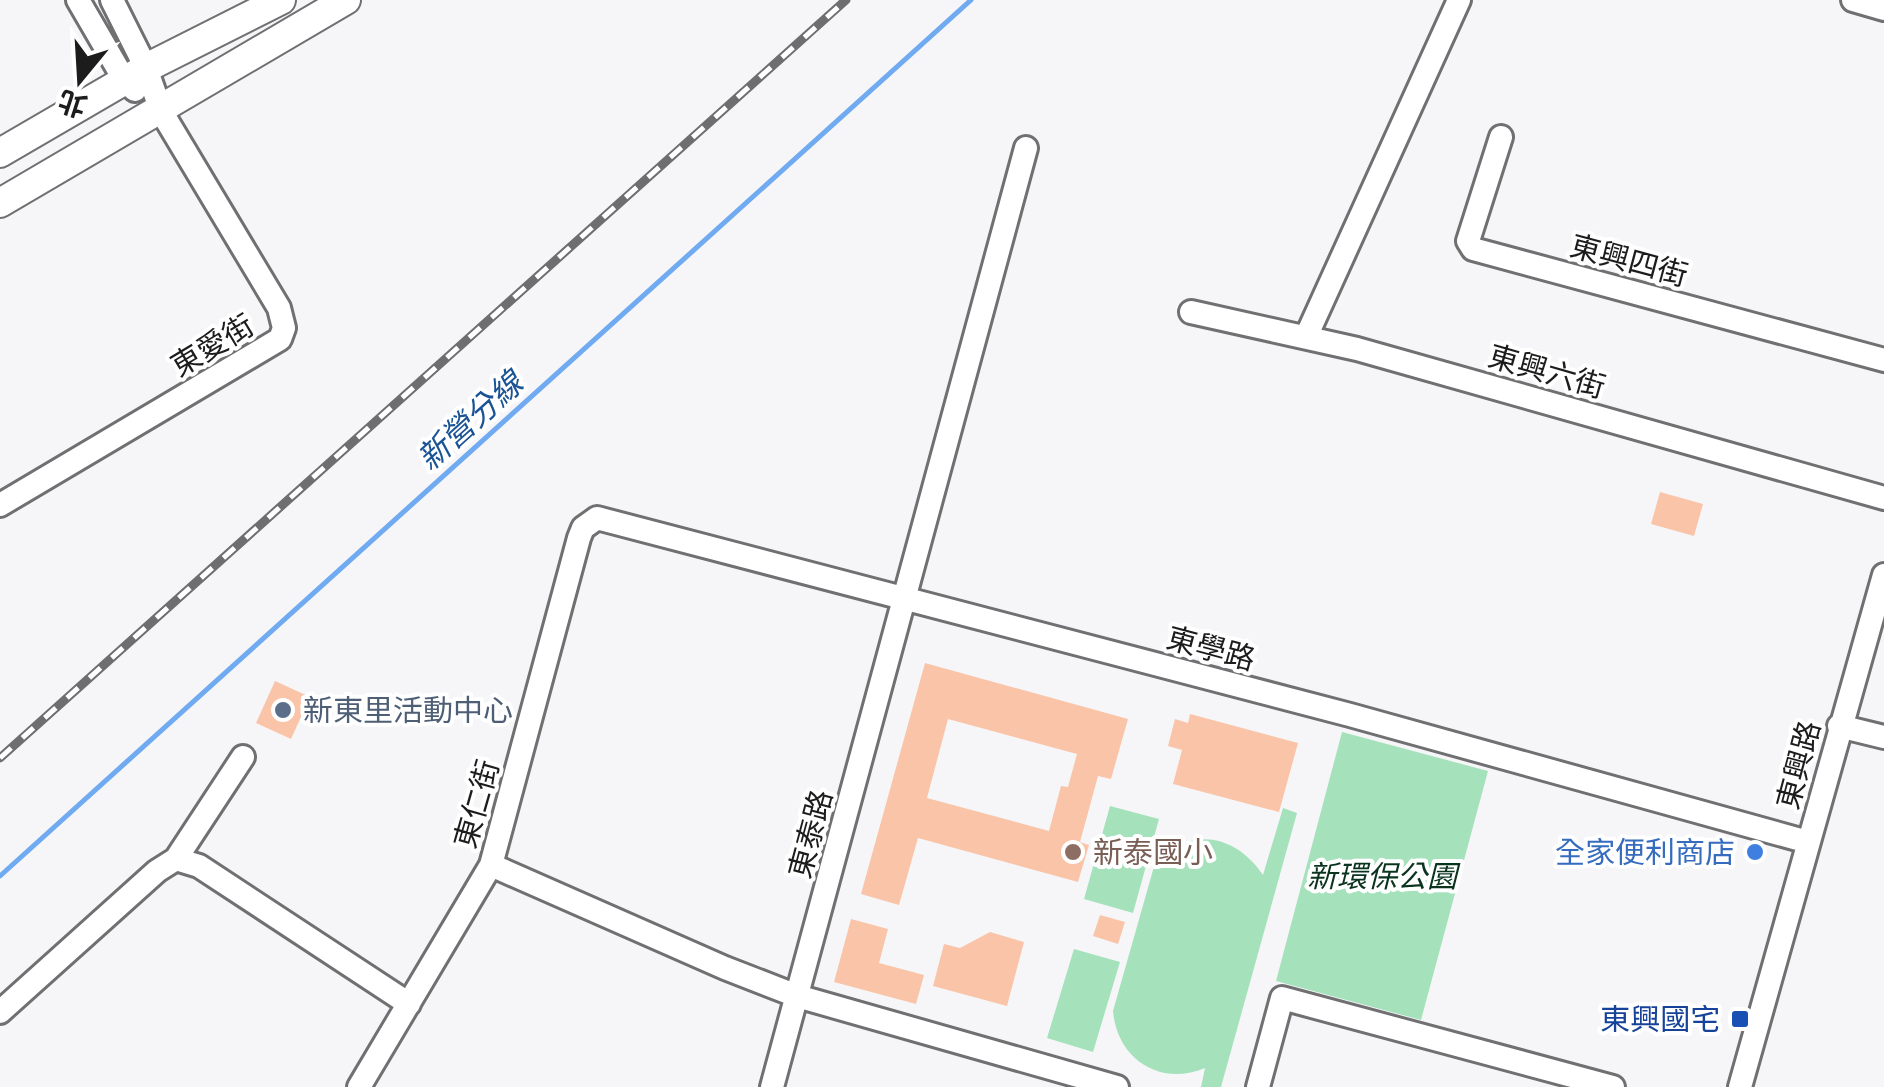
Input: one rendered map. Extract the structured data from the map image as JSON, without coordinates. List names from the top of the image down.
{
  "streets": {
    "street": [
      "東興四街",
      "東愛街",
      "東興六街",
      "東學路",
      "東興路",
      "東仁街",
      "東泰路"
    ]
  },
  "crossings": [
    ["東學路", "東興路"],
    ["東學路", "東仁街"],
    ["東學路", "東泰路"]
  ],
  "water": ["新營分線"],
  "parks": ["新環保公園"],
  "places": {
    "other": ["新東里活動中心", "新泰國小", "全家便利商店"],
    "transit": ["東興國宅"]
  },
  "north": "bottom"
}
